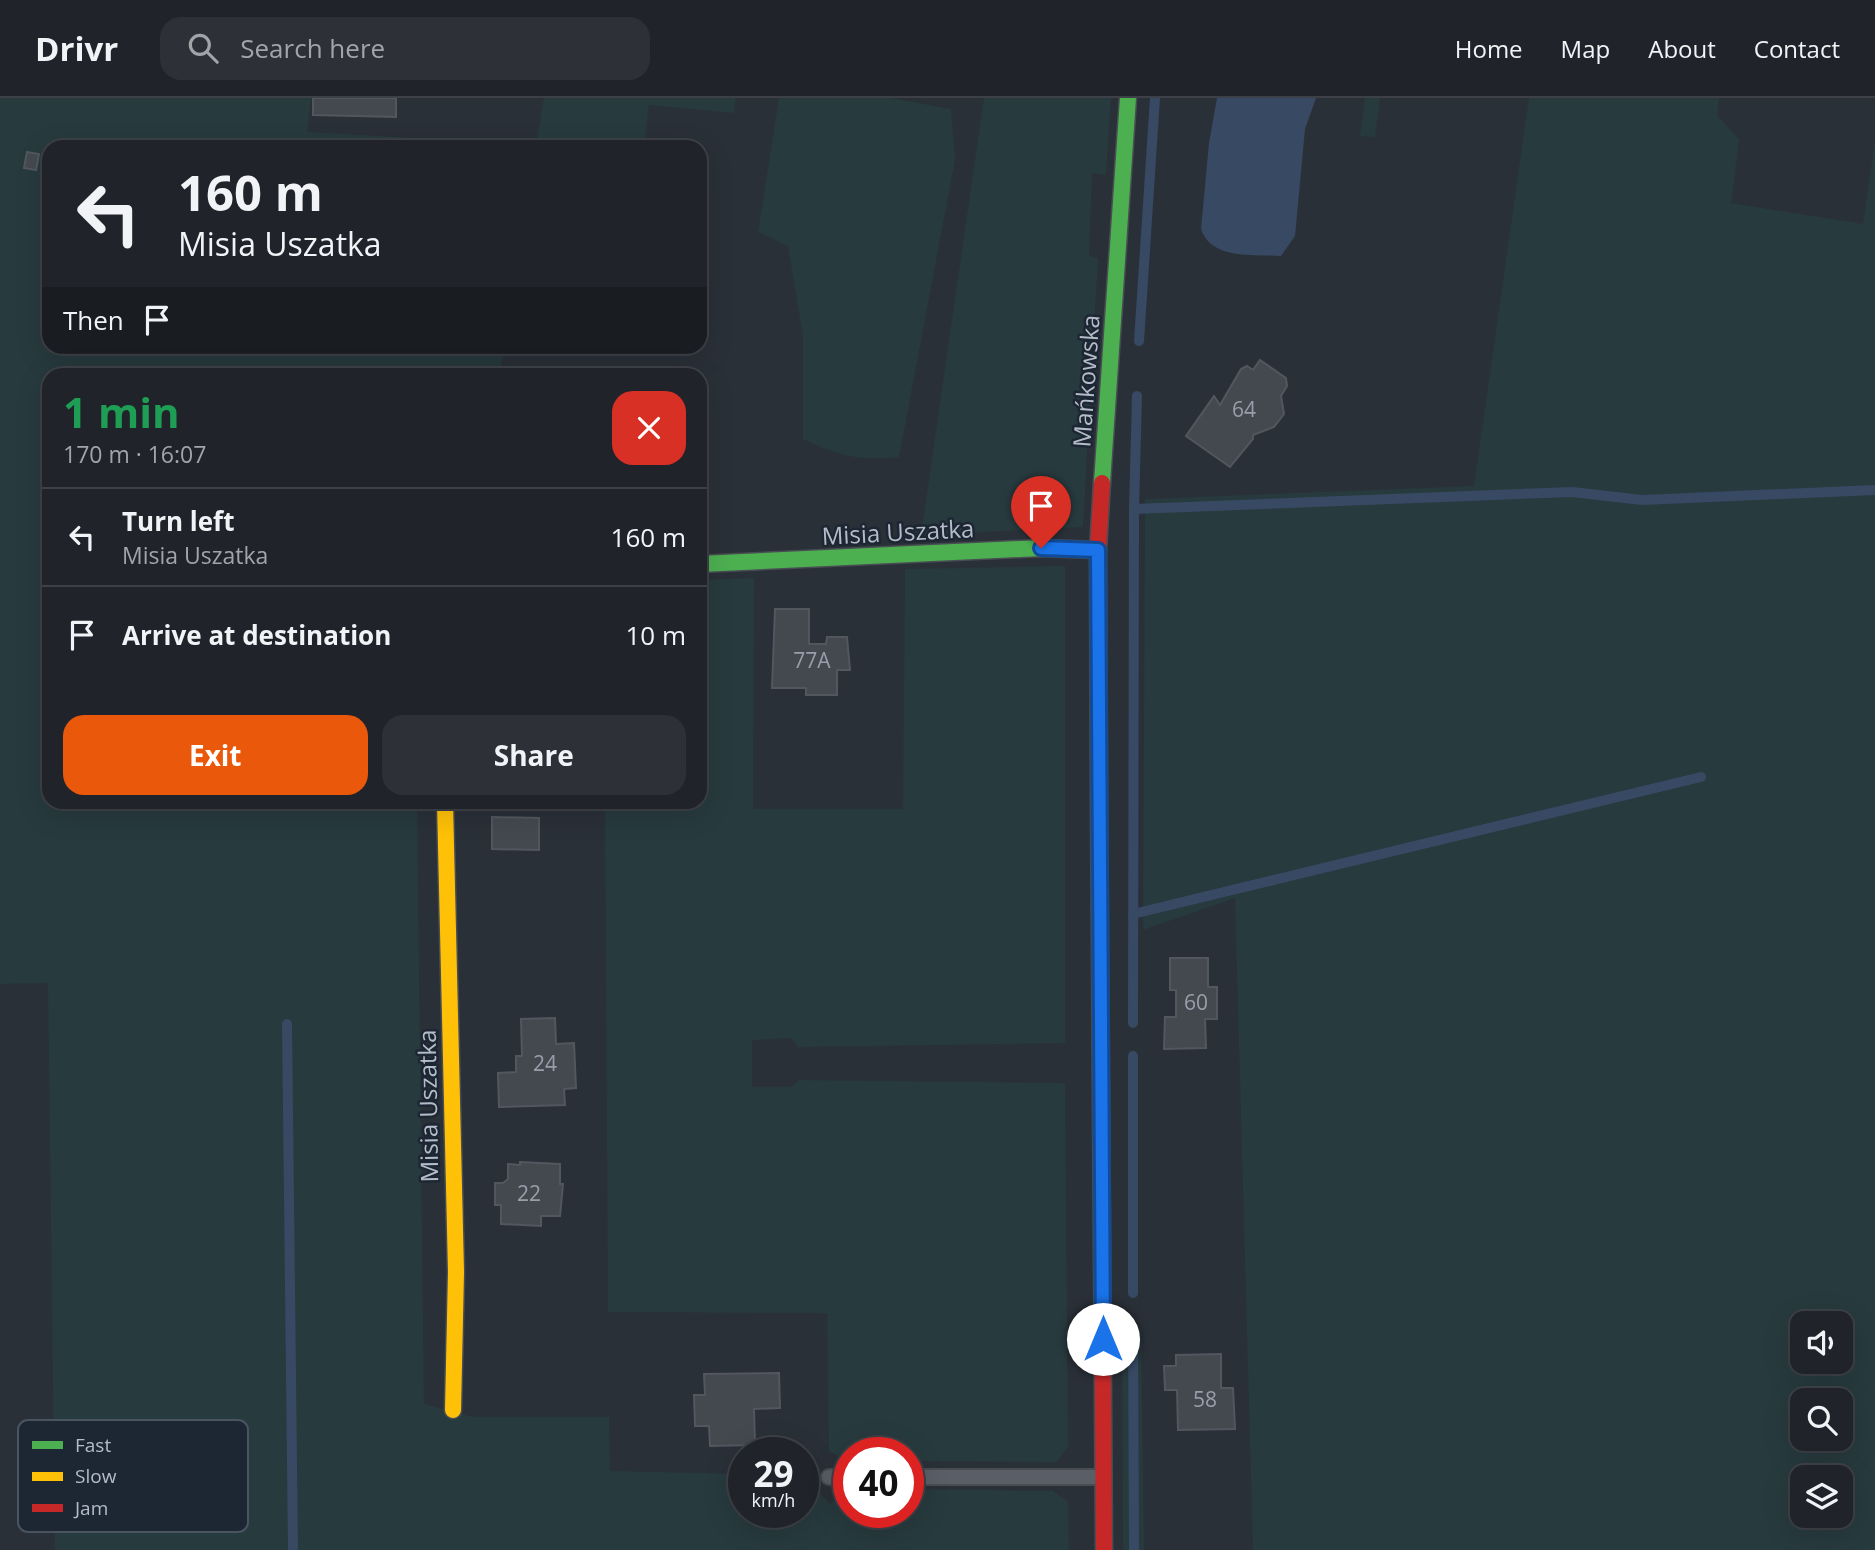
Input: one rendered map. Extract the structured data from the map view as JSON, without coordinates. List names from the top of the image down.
{
  "streets": {
    "street": ["Mańkowska", "Misia Uszatka"]
  },
  "crossings": [
    ["Mańkowska", "Misia Uszatka"]
  ],
  "house_numbers": [
    "64",
    "77A",
    "60",
    "24",
    "22",
    "58"
  ],
  "legend": ["Fast", "Slow", "Jam"],
  "page": {
    "header": "Drivr",
    "search": "Search here",
    "nav": [
      "Home",
      "Map",
      "About",
      "Contact"
    ],
    "turn": ["160 m", "Misia Uszatka"],
    "then": "Then",
    "heading": ["1 min", "170 m · 16:07"],
    "list": [
      {
        "name": "Turn left",
        "note": "Misia Uszatka",
        "value": "160 m"
      },
      {
        "name": "Arrive at destination",
        "value": "10 m"
      }
    ],
    "buttons": ["Exit", "Share"],
    "speed": "29 km/h",
    "limit": "40"
  }
}
